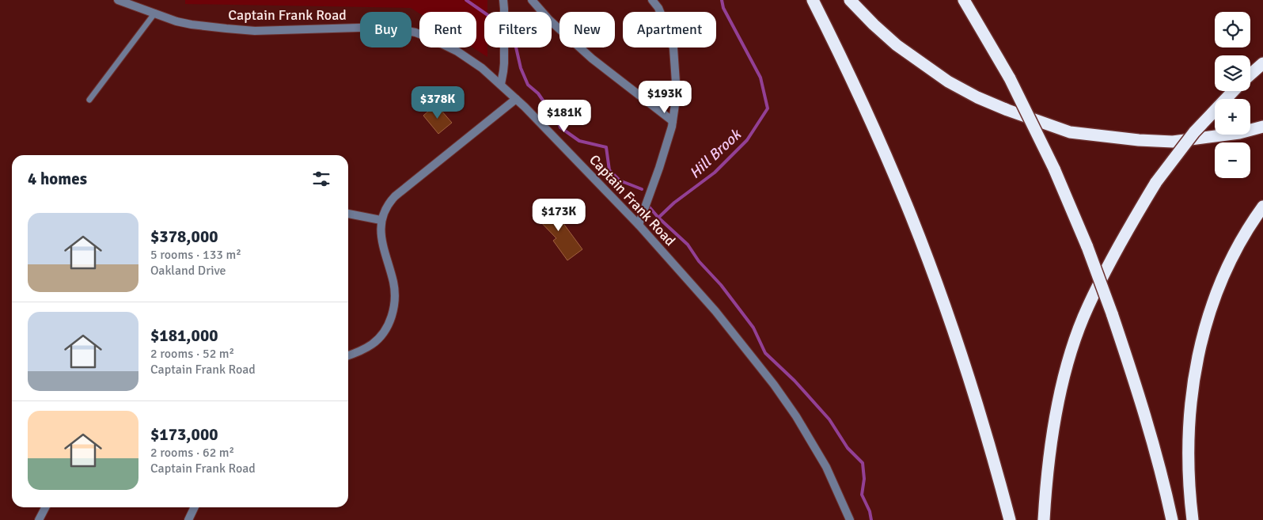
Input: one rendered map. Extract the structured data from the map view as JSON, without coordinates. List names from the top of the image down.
{
  "streets": {
    "street": ["Captain Frank Road"]
  },
  "water": ["Hill Brook"],
  "page": {
    "map_buttons": ["+", "−"],
    "chip": [
      "Buy",
      "Rent",
      "Filters",
      "New",
      "Apartment"
    ],
    "price": [
      "$193K",
      "$378K",
      "$181K",
      "$173K"
    ],
    "heading": "4 homes",
    "list": [
      {
        "name": "$378,000",
        "note": "5 rooms · 133 m² · Oakland Drive"
      },
      {
        "name": "$181,000",
        "note": "2 rooms · 52 m² · Captain Frank Road"
      },
      {
        "name": "$173,000",
        "note": "2 rooms · 62 m² · Captain Frank Road"
      }
    ]
  }
}
